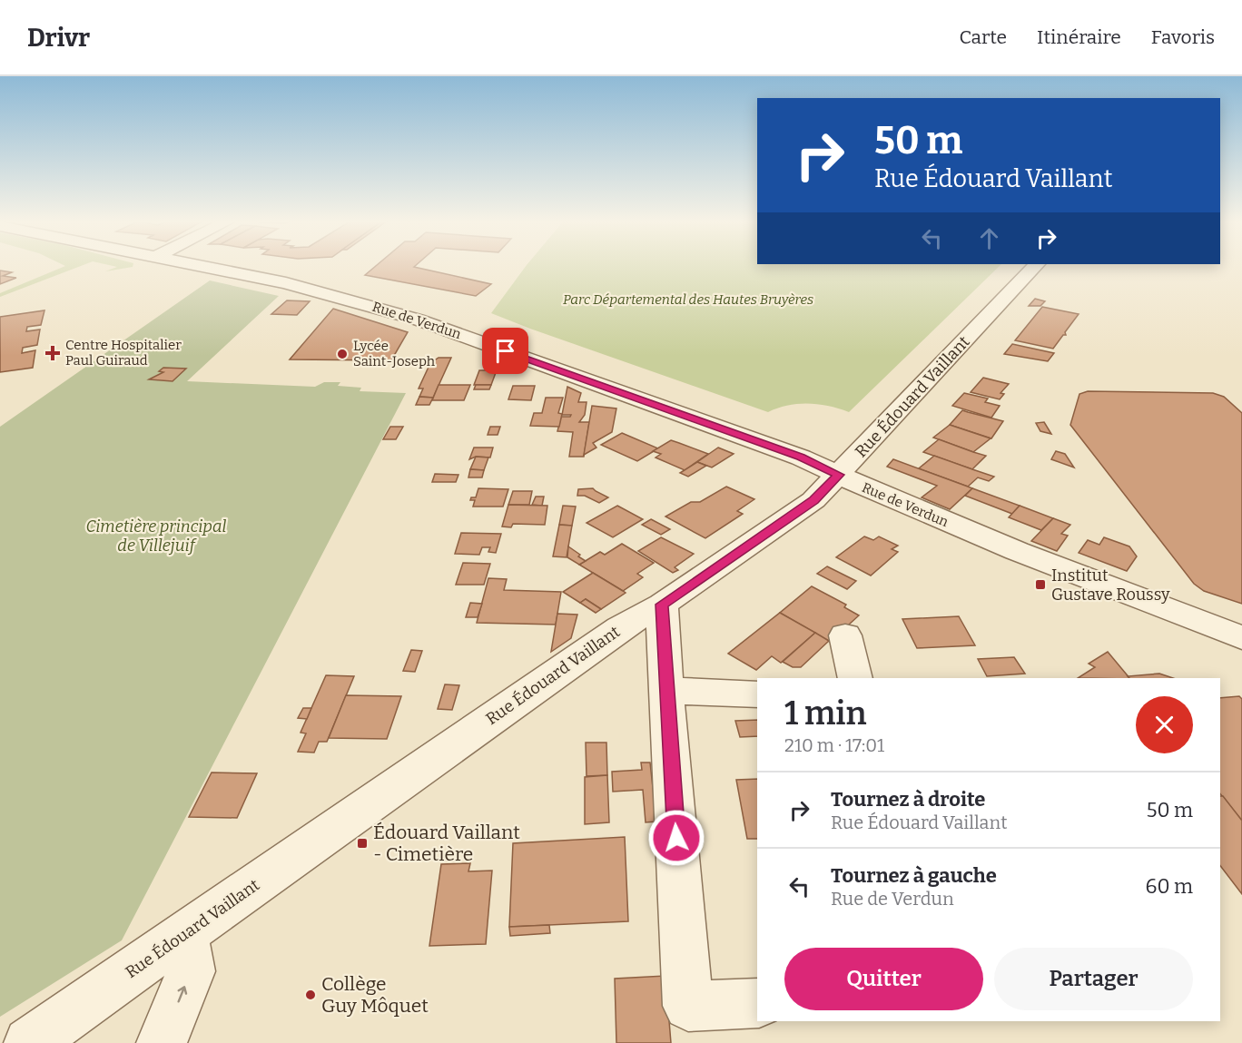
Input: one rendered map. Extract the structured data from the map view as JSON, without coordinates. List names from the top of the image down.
{
  "streets": {
    "street": ["Rue de Verdun", "Rue Édouard Vaillant"]
  },
  "crossings": [
    ["Rue de Verdun", "Rue Édouard Vaillant"]
  ],
  "parks": ["Parc Départemental des Hautes Bruyères", "Cimetière principal de Villejuif"],
  "places": {
    "health": ["Centre Hospitalier Paul Guiraud"],
    "other": ["Lycée Saint-Joseph", "Collège Guy Môquet"],
    "transit": ["Institut Gustave Roussy", "Édouard Vaillant - Cimetière"]
  },
  "page": {
    "header": "Drivr",
    "nav": ["Carte", "Itinéraire", "Favoris"],
    "turn": ["50 m", "Rue Édouard Vaillant"],
    "heading": ["1 min", "210 m · 17:01"],
    "list": [
      {
        "name": "Tournez à droite",
        "note": "Rue Édouard Vaillant",
        "value": "50 m"
      },
      {
        "name": "Tournez à gauche",
        "note": "Rue de Verdun",
        "value": "60 m"
      }
    ],
    "buttons": ["Quitter", "Partager"]
  }
}
